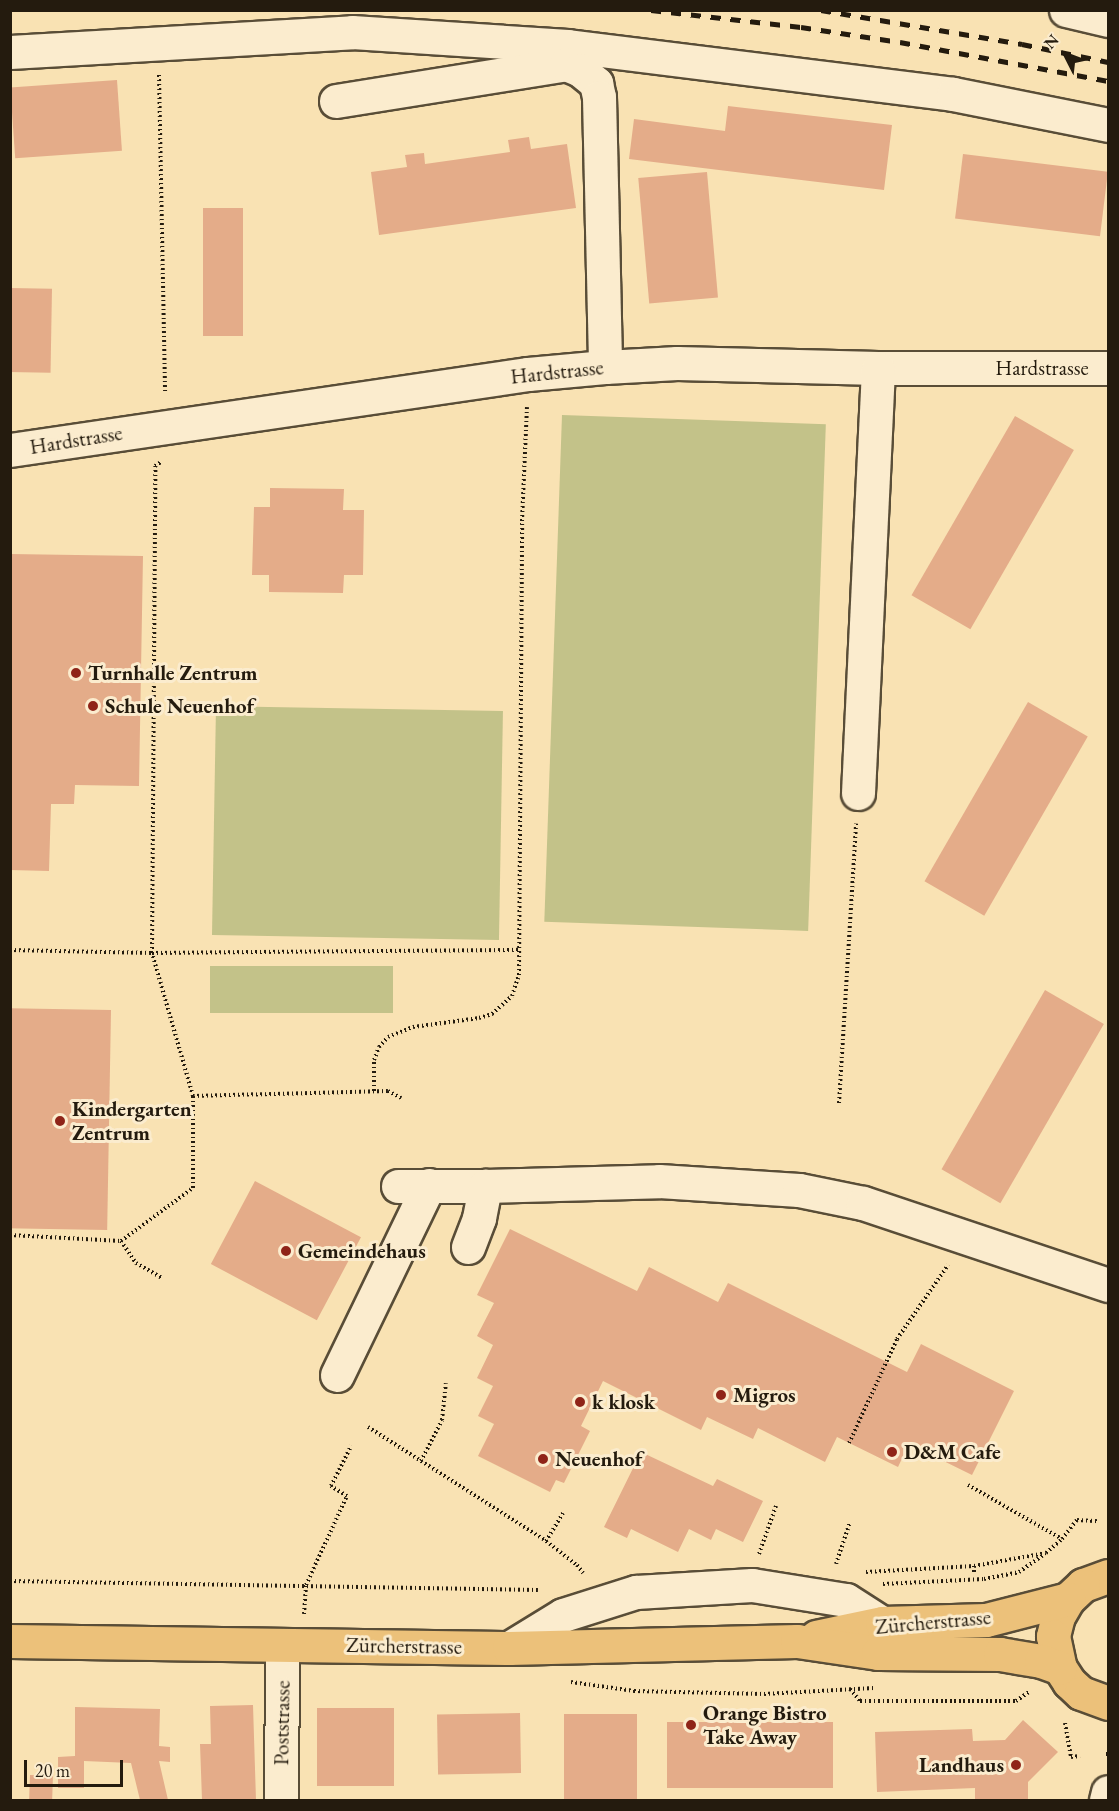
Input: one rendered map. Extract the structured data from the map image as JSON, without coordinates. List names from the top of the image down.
{
  "streets": {
    "main road": ["Zürcherstrasse"],
    "street": ["Hardstrasse", "Poststrasse"]
  },
  "crossings": [
    ["Zürcherstrasse", "Poststrasse"]
  ],
  "places": [
    "Turnhalle Zentrum",
    "Schule Neuenhof",
    "Kindergarten Zentrum",
    "Gemeindehaus",
    "Migros",
    "k klosk",
    "D&M Cafe",
    "Neuenhof",
    "Orange Bistro Take Away",
    "Landhaus"
  ],
  "scale_bar": "20 m",
  "north": "top left"
}
